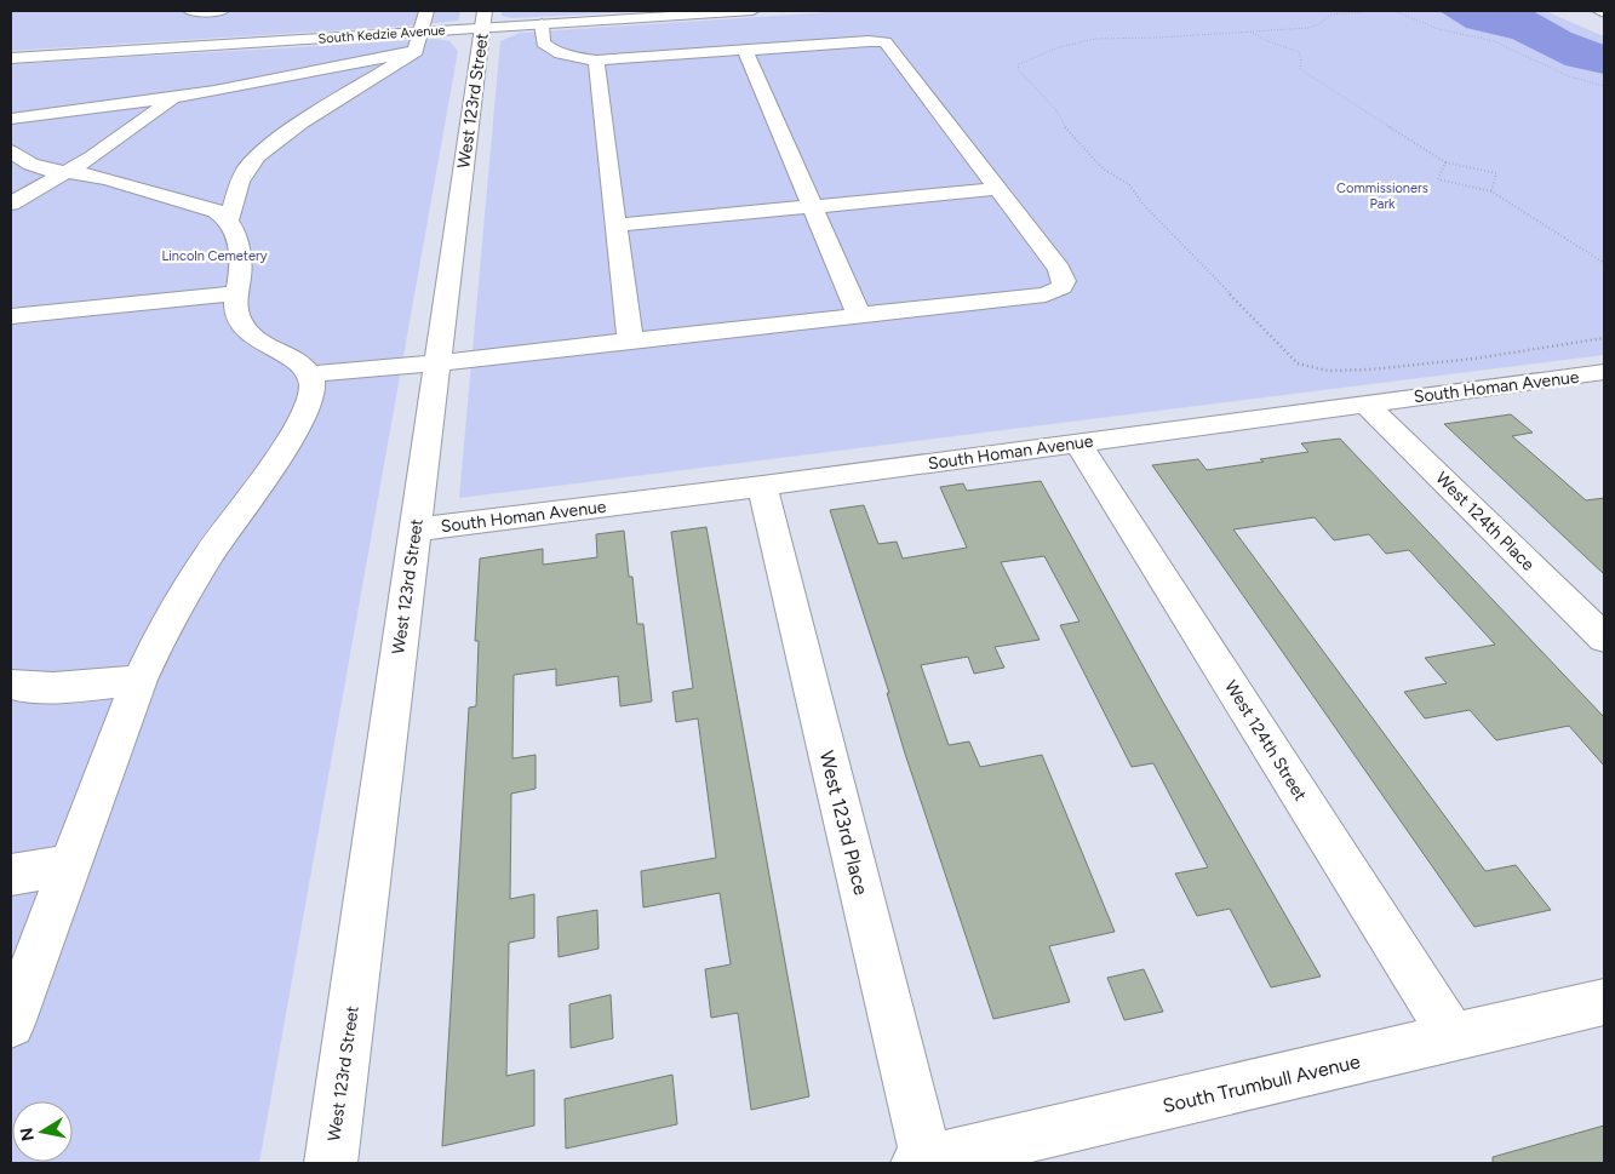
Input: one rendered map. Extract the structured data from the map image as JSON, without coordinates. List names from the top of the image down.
{
  "streets": {
    "street": [
      "South Kedzie Avenue",
      "West 123rd Street",
      "South Homan Avenue",
      "West 124th Place",
      "West 124th Street",
      "West 123rd Place",
      "South Trumbull Avenue"
    ]
  },
  "crossings": [
    ["South Kedzie Avenue", "West 123rd Street"],
    ["West 123rd Street", "South Homan Avenue"],
    ["South Homan Avenue", "West 124th Place"],
    ["South Homan Avenue", "West 124th Street"],
    ["South Homan Avenue", "West 123rd Place"],
    ["West 124th Street", "South Trumbull Avenue"],
    ["West 123rd Place", "South Trumbull Avenue"]
  ],
  "parks": ["Commissioners Park", "Lincoln Cemetery"],
  "north": "left"
}
